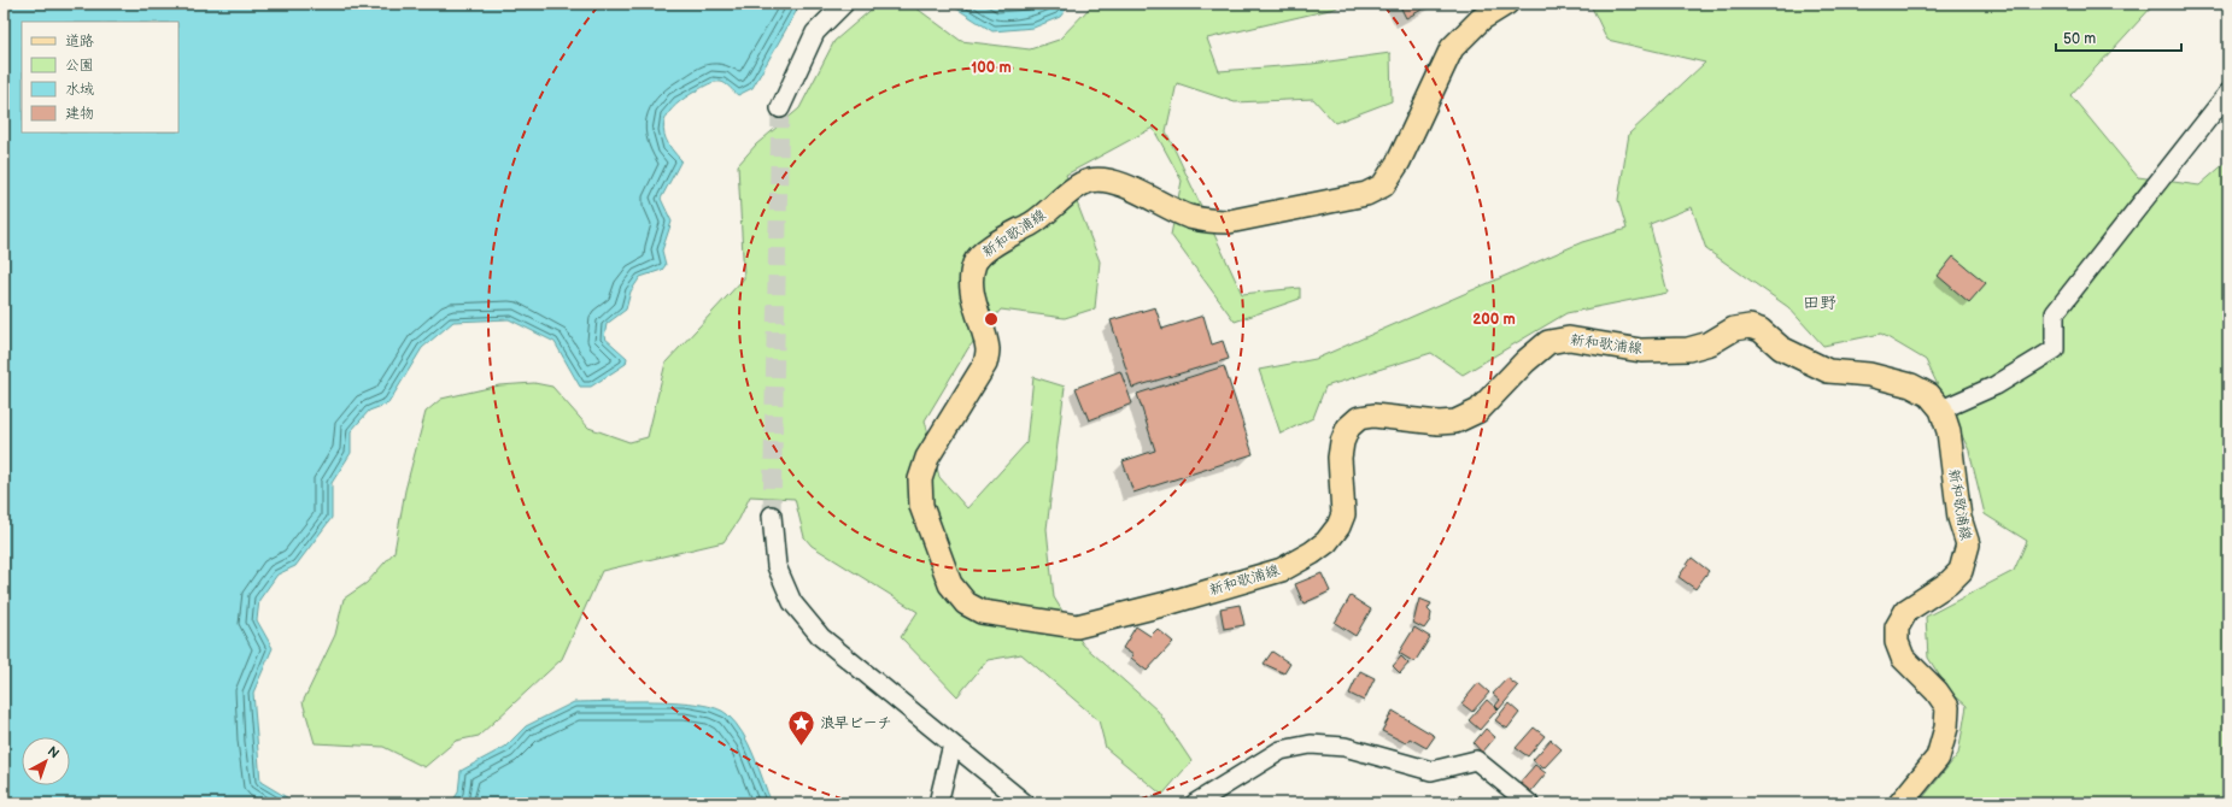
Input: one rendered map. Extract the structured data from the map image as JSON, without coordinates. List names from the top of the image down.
{
  "streets": {
    "main road": ["新和歌浦線"]
  },
  "districts": ["田野"],
  "places": {
    "place": ["浪早ビーチ"]
  },
  "legend": [
    "道路",
    "公園",
    "水域",
    "建物"
  ],
  "scale_bar": "50 m",
  "north": "top right",
  "rings": ["100 m", "200 m"]
}
